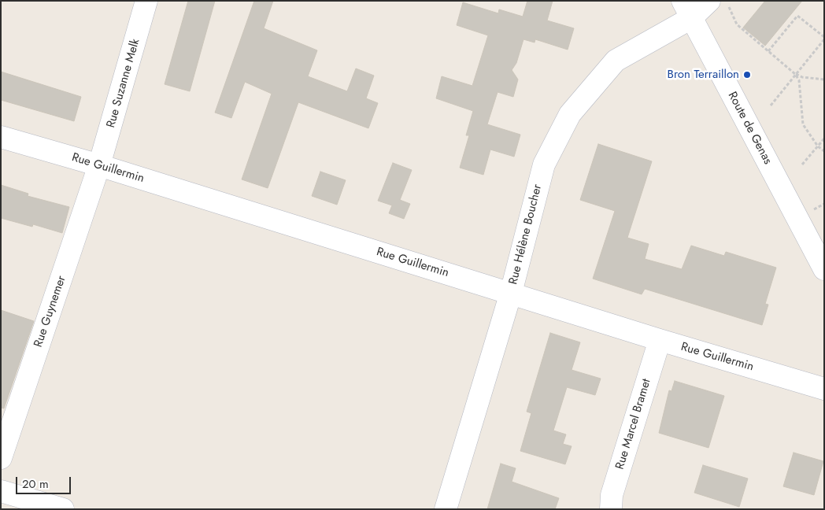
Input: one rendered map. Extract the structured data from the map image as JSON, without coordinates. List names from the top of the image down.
{
  "streets": {
    "street": [
      "Rue Suzanne Melk",
      "Route de Genas",
      "Rue Guillermin",
      "Rue Hélène Boucher",
      "Rue Guynemer",
      "Rue Marcel Bramet"
    ]
  },
  "crossings": [
    ["Rue Suzanne Melk", "Rue Guillermin"],
    ["Rue Suzanne Melk", "Rue Guynemer"],
    ["Route de Genas", "Rue Hélène Boucher"],
    ["Rue Guillermin", "Rue Hélène Boucher"],
    ["Rue Guillermin", "Rue Guynemer"],
    ["Rue Guillermin", "Rue Marcel Bramet"]
  ],
  "places": ["Bron Terraillon"],
  "scale_bar": "20 m"
}
